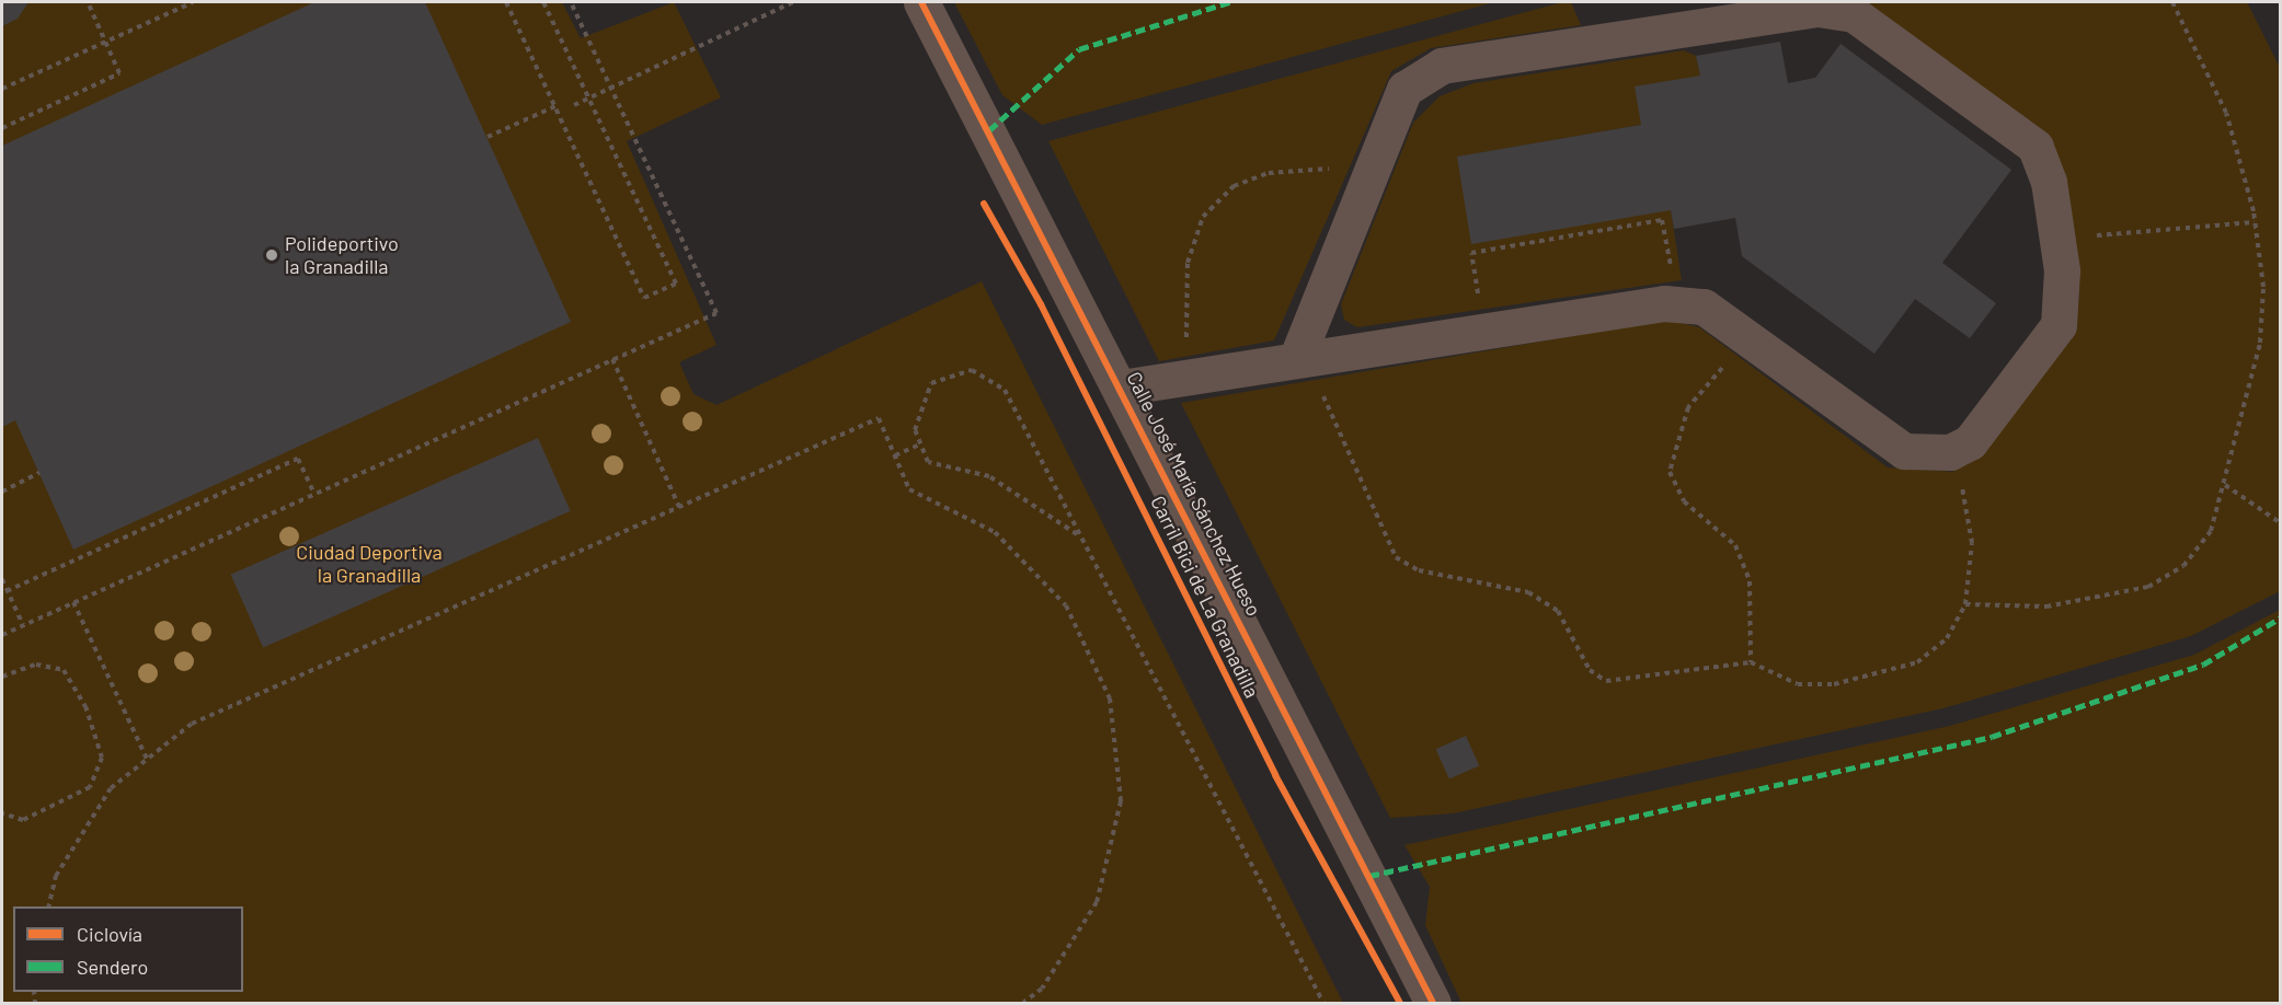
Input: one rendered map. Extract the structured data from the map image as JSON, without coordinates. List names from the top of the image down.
{
  "streets": {
    "street": ["Calle José María Sánchez Hueso"],
    "cycle path": ["Carril Bici de La Granadilla"]
  },
  "parks": ["Ciudad Deportiva la Granadilla"],
  "places": ["Polideportivo la Granadilla"],
  "legend": ["Ciclovía", "Sendero"]
}
